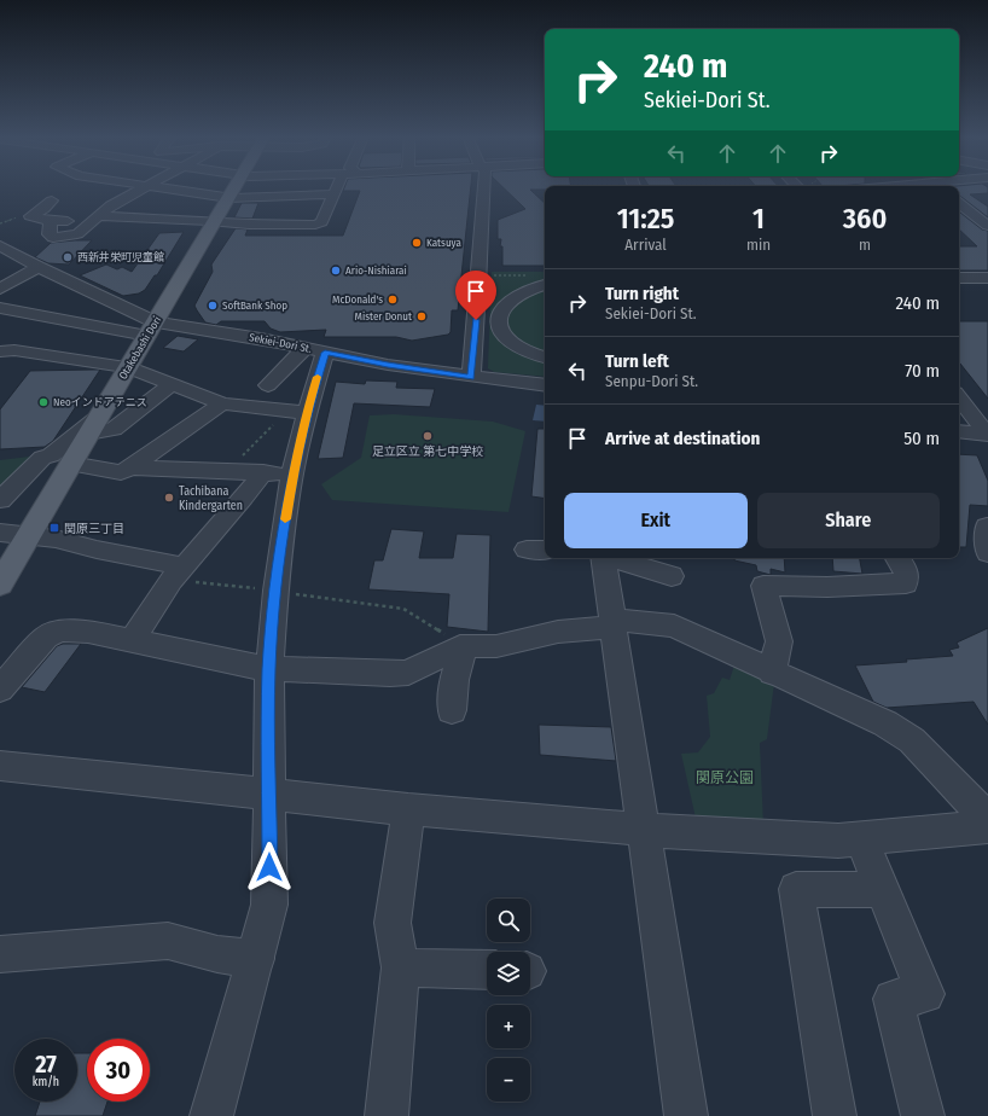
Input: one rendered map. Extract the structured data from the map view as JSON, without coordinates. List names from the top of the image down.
{
  "streets": {
    "main road": ["Otakebashi Dori"],
    "street": ["Sekiei-Dori St."]
  },
  "crossings": [
    ["Sekiei-Dori St.", "Otakebashi Dori"]
  ],
  "parks": ["関原公園"],
  "places": {
    "other": [
      "Katsuya",
      "西新井栄町児童館",
      "Ario-Nishiarai",
      "McDonald's",
      "SoftBank Shop",
      "Mister Donut",
      "Neoインドアテニス",
      "足立区立 第七中学校",
      "Tachibana Kindergarten"
    ],
    "transit": ["関原三丁目"]
  },
  "page": {
    "turn": ["240 m", "Sekiei-Dori St."],
    "eta": [
      "11:25",
      "Arrival",
      "1",
      "min",
      "360",
      "m"
    ],
    "list": [
      {
        "name": "Turn right",
        "note": "Sekiei-Dori St.",
        "value": "240 m"
      },
      {
        "name": "Turn left",
        "note": "Senpu-Dori St.",
        "value": "70 m"
      },
      {
        "name": "Arrive at destination",
        "value": "50 m"
      }
    ],
    "buttons": ["Exit", "Share"],
    "map_buttons": ["+", "−"],
    "speed": "27 km/h",
    "limit": "30"
  }
}
